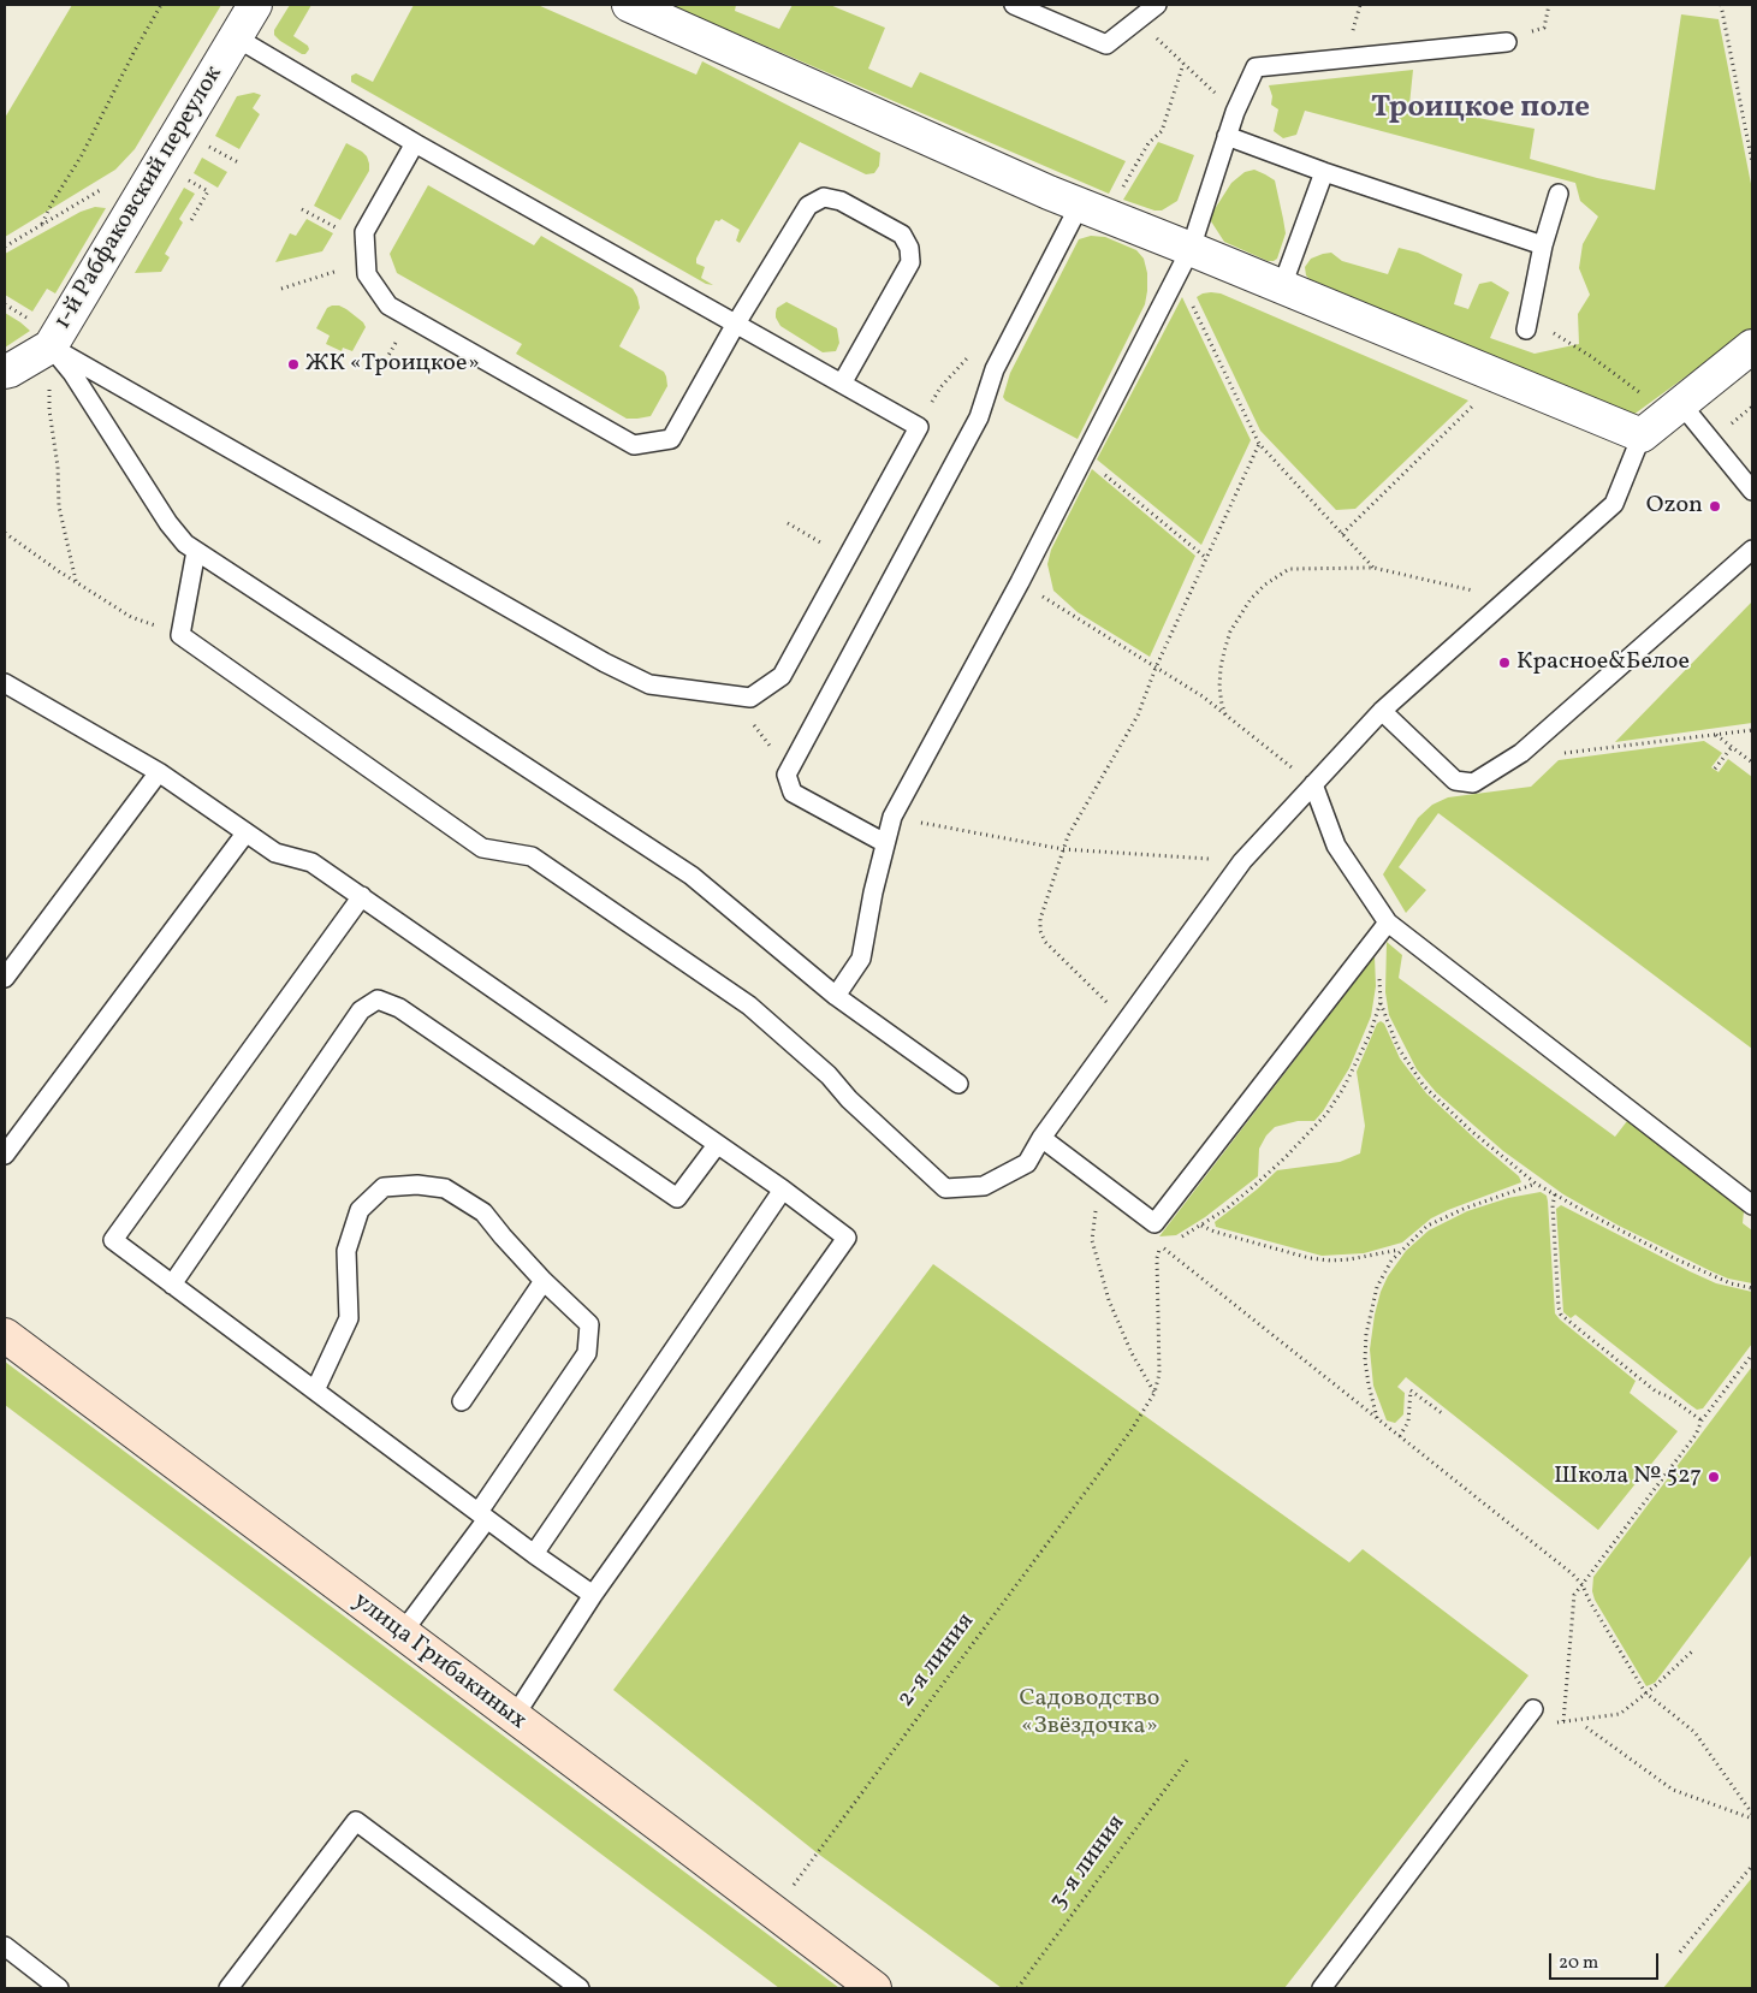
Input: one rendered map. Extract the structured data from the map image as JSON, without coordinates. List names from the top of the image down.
{
  "streets": {
    "street": ["1-й Рабфаковский переулок", "улица Грибакиных"],
    "path": ["2-я линия", "3-я линия"]
  },
  "crossings": [
    ["2-я линия", "улица Грибакиных"]
  ],
  "districts": ["Троицкое поле"],
  "parks": ["Садоводство «Звёздочка»"],
  "places": [
    "ЖК «Троицкое»",
    "Ozon",
    "Красное&Белое",
    "Школа № 527"
  ],
  "scale_bar": "20 m"
}
